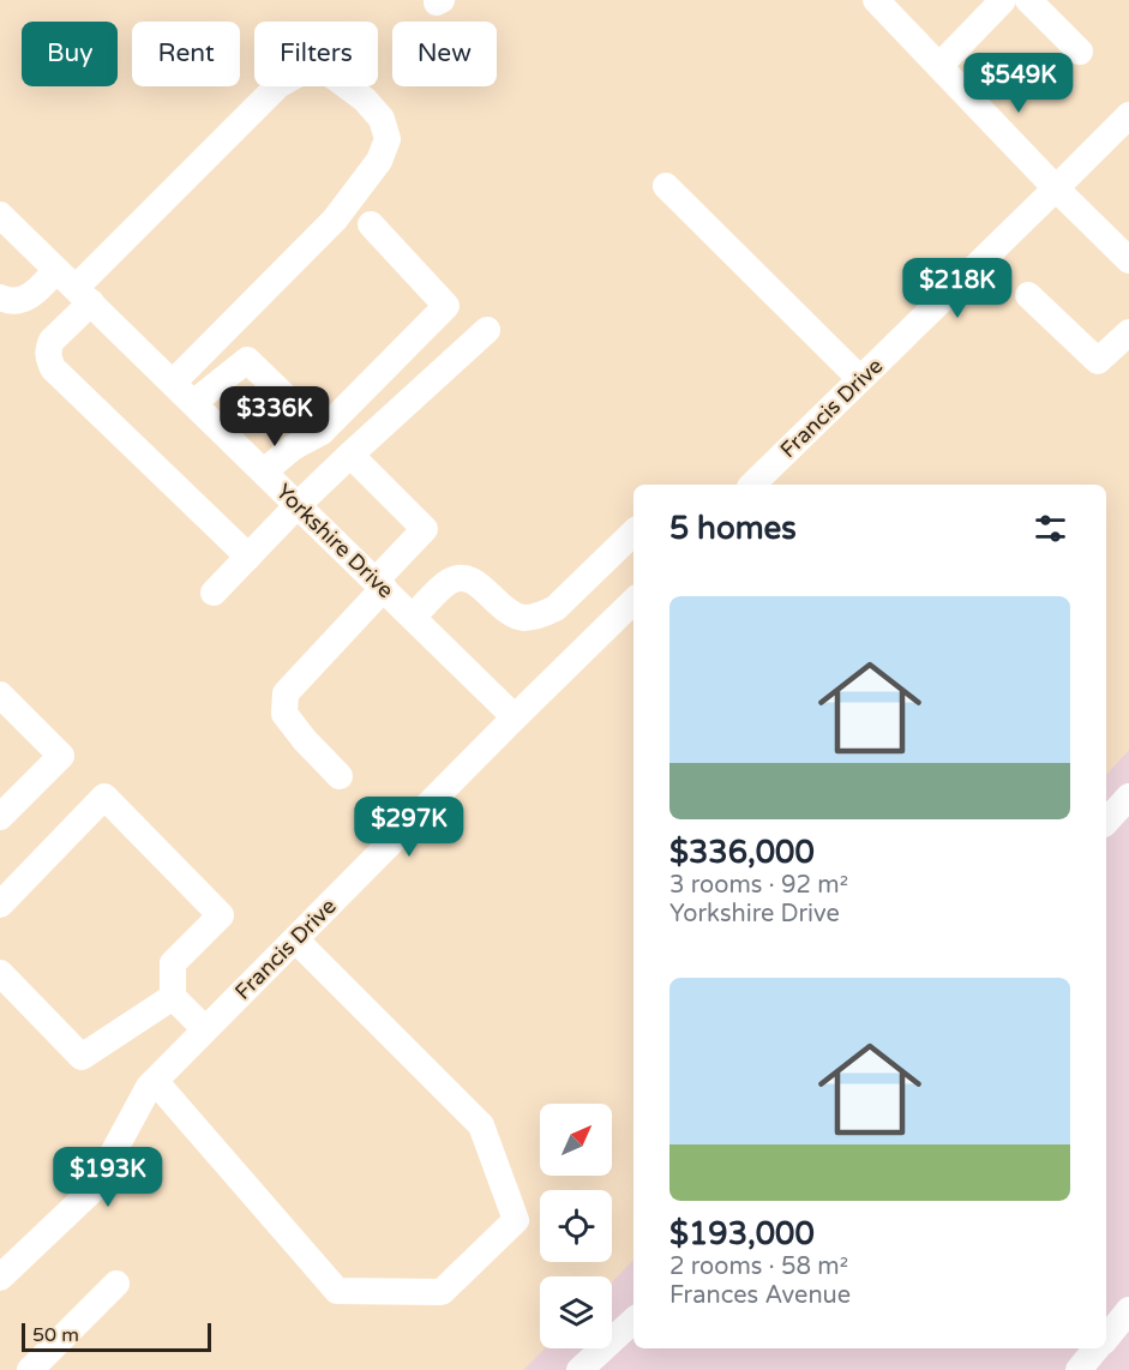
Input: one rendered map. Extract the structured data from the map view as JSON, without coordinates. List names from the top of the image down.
{
  "streets": {
    "street": ["Francis Drive", "Yorkshire Drive"]
  },
  "crossings": [
    ["Francis Drive", "Yorkshire Drive"]
  ],
  "scale_bar": "50 m",
  "north": "top right",
  "page": {
    "chip": [
      "Buy",
      "Rent",
      "Filters",
      "New"
    ],
    "price": [
      "$549K",
      "$218K",
      "$336K",
      "$297K",
      "$193K"
    ],
    "heading": "5 homes",
    "list": [
      {
        "name": "$336,000",
        "note": "3 rooms · 92 m² · Yorkshire Drive"
      },
      {
        "name": "$193,000",
        "note": "2 rooms · 58 m² · Frances Avenue"
      }
    ],
    "scale": "50 m"
  }
}
